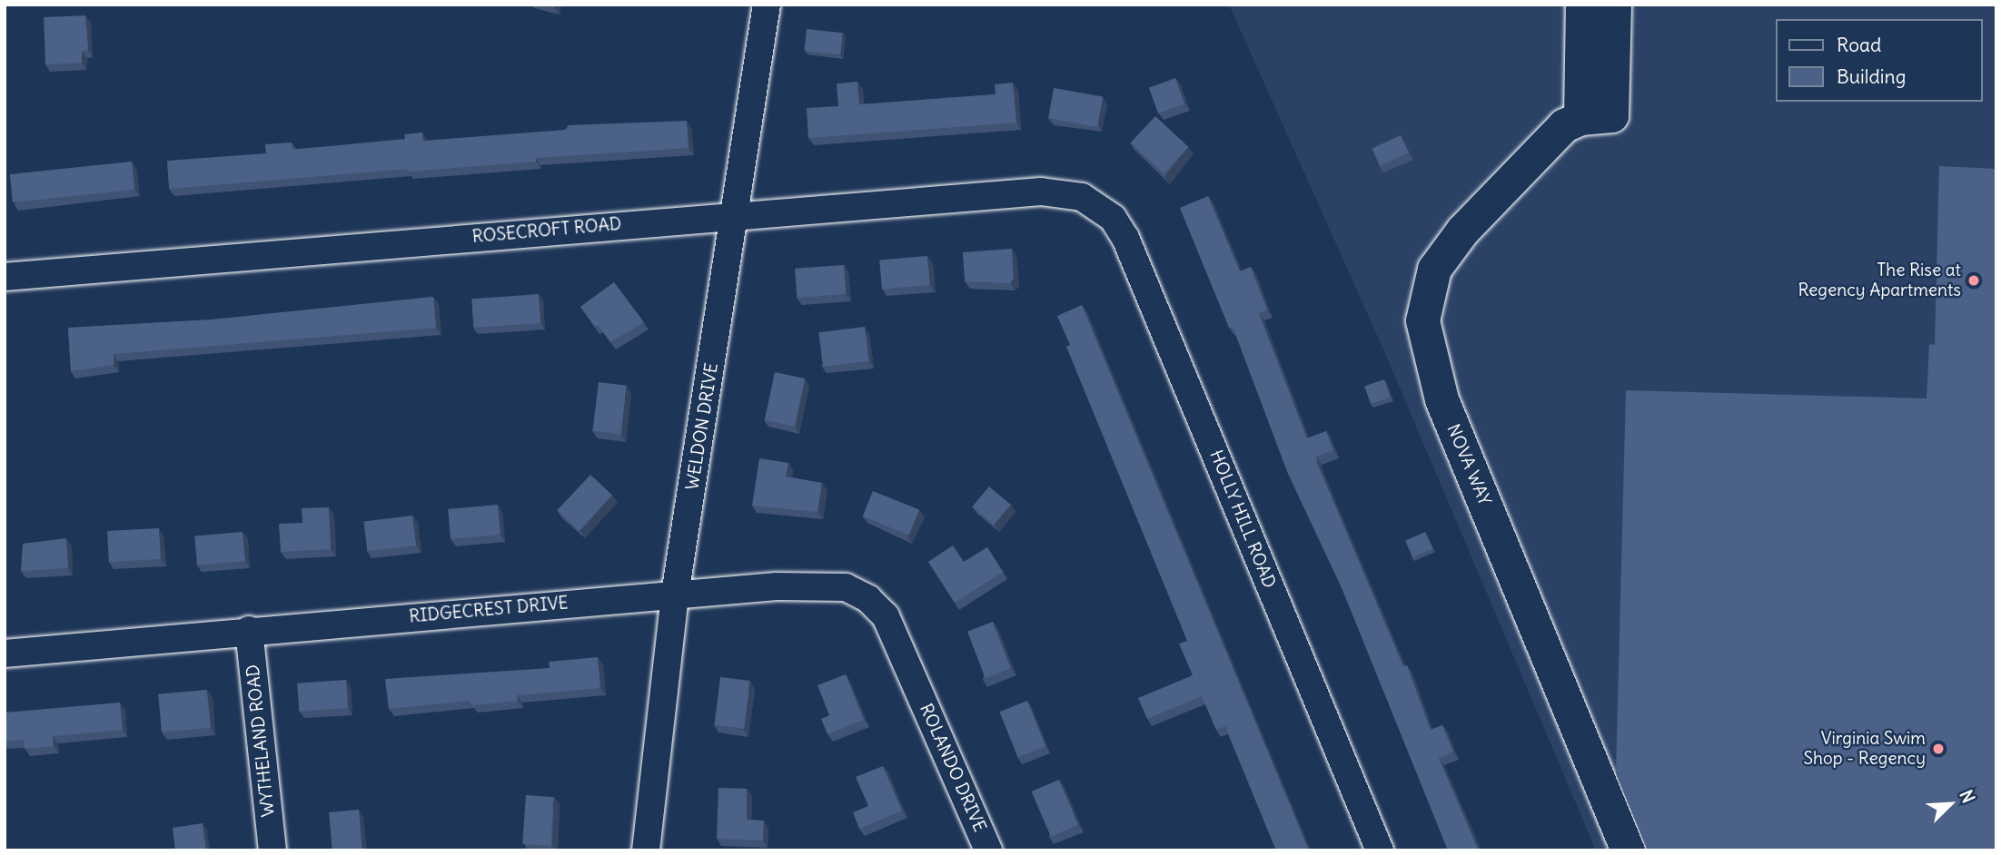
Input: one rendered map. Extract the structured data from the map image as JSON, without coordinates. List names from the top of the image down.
{
  "streets": {
    "street": [
      "ROSECROFT ROAD",
      "WELDON DRIVE",
      "NOVA WAY",
      "HOLLY HILL ROAD",
      "RIDGECREST DRIVE",
      "WYTHELAND ROAD",
      "ROLANDO DRIVE"
    ]
  },
  "crossings": [
    ["ROSECROFT ROAD", "WELDON DRIVE"],
    ["ROSECROFT ROAD", "HOLLY HILL ROAD"],
    ["WELDON DRIVE", "RIDGECREST DRIVE"],
    ["RIDGECREST DRIVE", "WYTHELAND ROAD"],
    ["RIDGECREST DRIVE", "ROLANDO DRIVE"]
  ],
  "places": ["The Rise at Regency Apartments", "Virginia Swim Shop - Regency"],
  "legend": ["Road", "Building"],
  "north": "top right"
}
